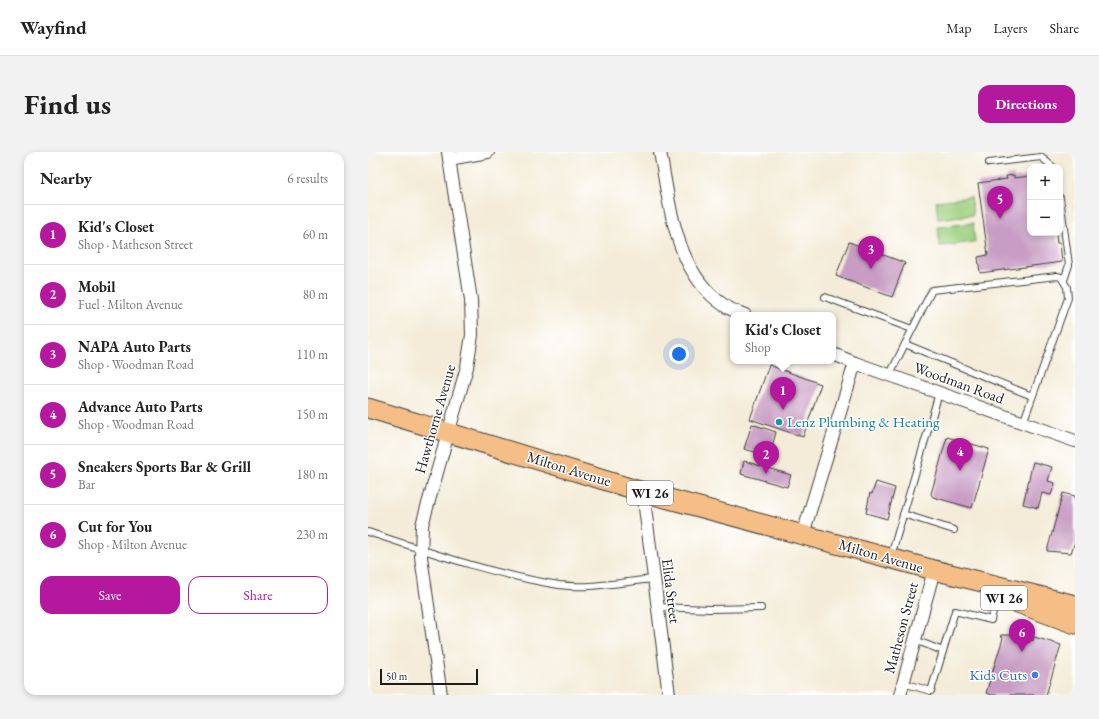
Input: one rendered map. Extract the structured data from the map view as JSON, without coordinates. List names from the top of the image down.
{
  "streets": {
    "main road": ["Milton Avenue", "WI 26"],
    "street": [
      "Woodman Road",
      "Hawthorne Avenue",
      "Elida Street",
      "Matheson Street"
    ]
  },
  "crossings": [
    ["Hawthorne Avenue", "Milton Avenue"],
    ["Milton Avenue", "Elida Street"],
    ["Milton Avenue", "Matheson Street"]
  ],
  "places": ["Lenz Plumbing & Heating", "Kids Cuts"],
  "scale_bar": "50 m",
  "page": {
    "header": "Wayfind",
    "nav": ["Map", "Layers", "Share"],
    "buttons": [
      "Directions",
      ["Save", "Share"]
    ],
    "title": "Find us",
    "heading": ["Nearby", "6 results"],
    "map_buttons": ["+", "−"],
    "pins": [
      "5",
      "3",
      "1",
      "4",
      "2",
      "6"
    ],
    "list": [
      {
        "mark": "1",
        "name": "Kid's Closet",
        "note": "Shop · Matheson Street",
        "value": "60 m"
      },
      {
        "mark": "2",
        "name": "Mobil",
        "note": "Fuel · Milton Avenue",
        "value": "80 m"
      },
      {
        "mark": "3",
        "name": "NAPA Auto Parts",
        "note": "Shop · Woodman Road",
        "value": "110 m"
      },
      {
        "mark": "4",
        "name": "Advance Auto Parts",
        "note": "Shop · Woodman Road",
        "value": "150 m"
      },
      {
        "mark": "5",
        "name": "Sneakers Sports Bar & Grill",
        "note": "Bar",
        "value": "180 m"
      },
      {
        "mark": "6",
        "name": "Cut for You",
        "note": "Shop · Milton Avenue",
        "value": "230 m"
      }
    ],
    "popup": ["Kid's Closet", "Shop"],
    "scale": "50 m"
  }
}
